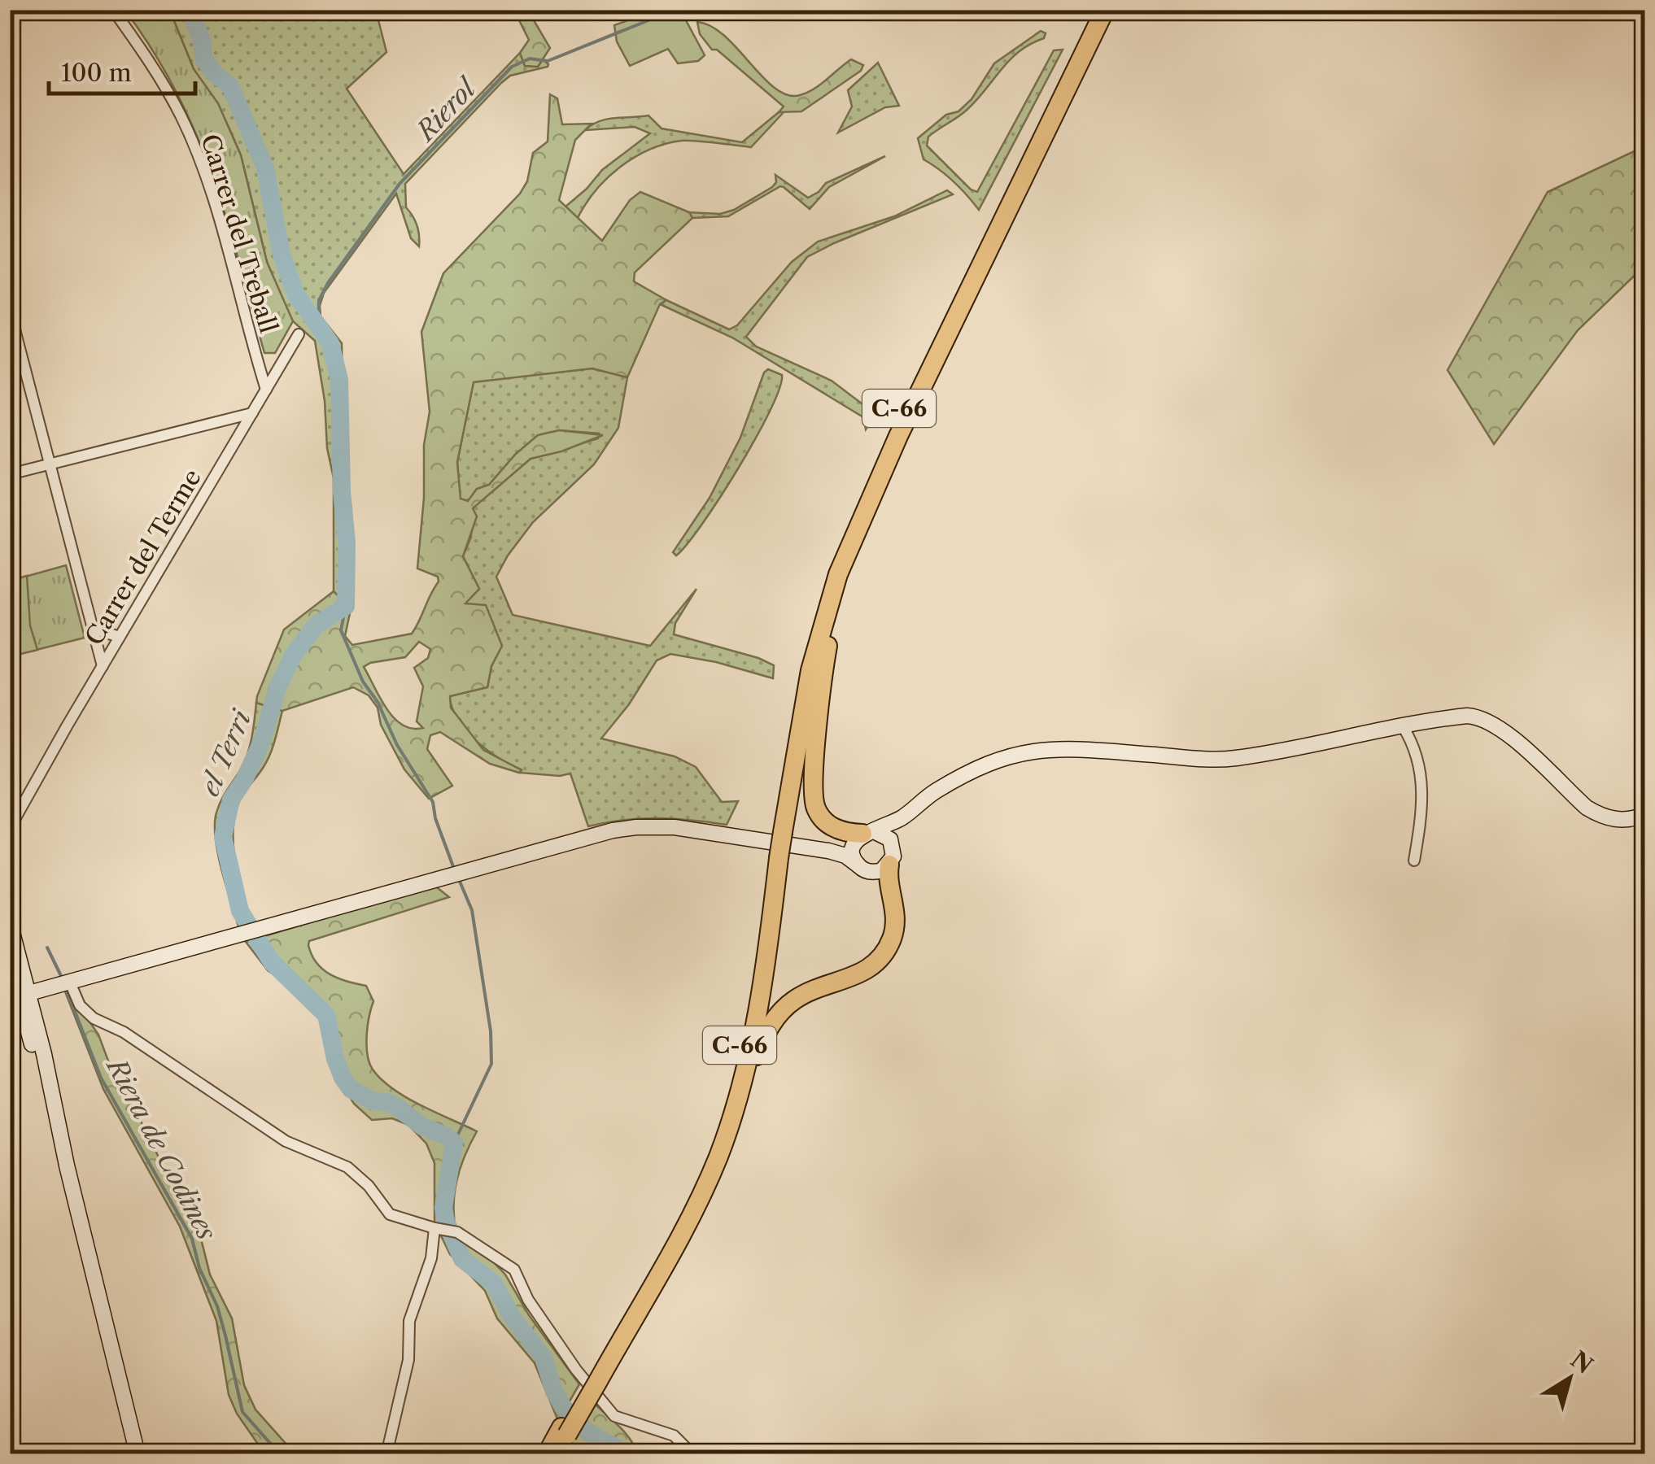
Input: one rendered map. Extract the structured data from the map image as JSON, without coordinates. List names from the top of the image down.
{
  "streets": {
    "highway": ["C-66"],
    "street": ["Carrer del Treball", "Carrer del Terme"]
  },
  "crossings": [
    ["Carrer del Treball", "Carrer del Terme"]
  ],
  "water": ["Rierol", "el Terri", "Riera de Codines"],
  "scale_bar": "100 m",
  "north": "top right"
}
